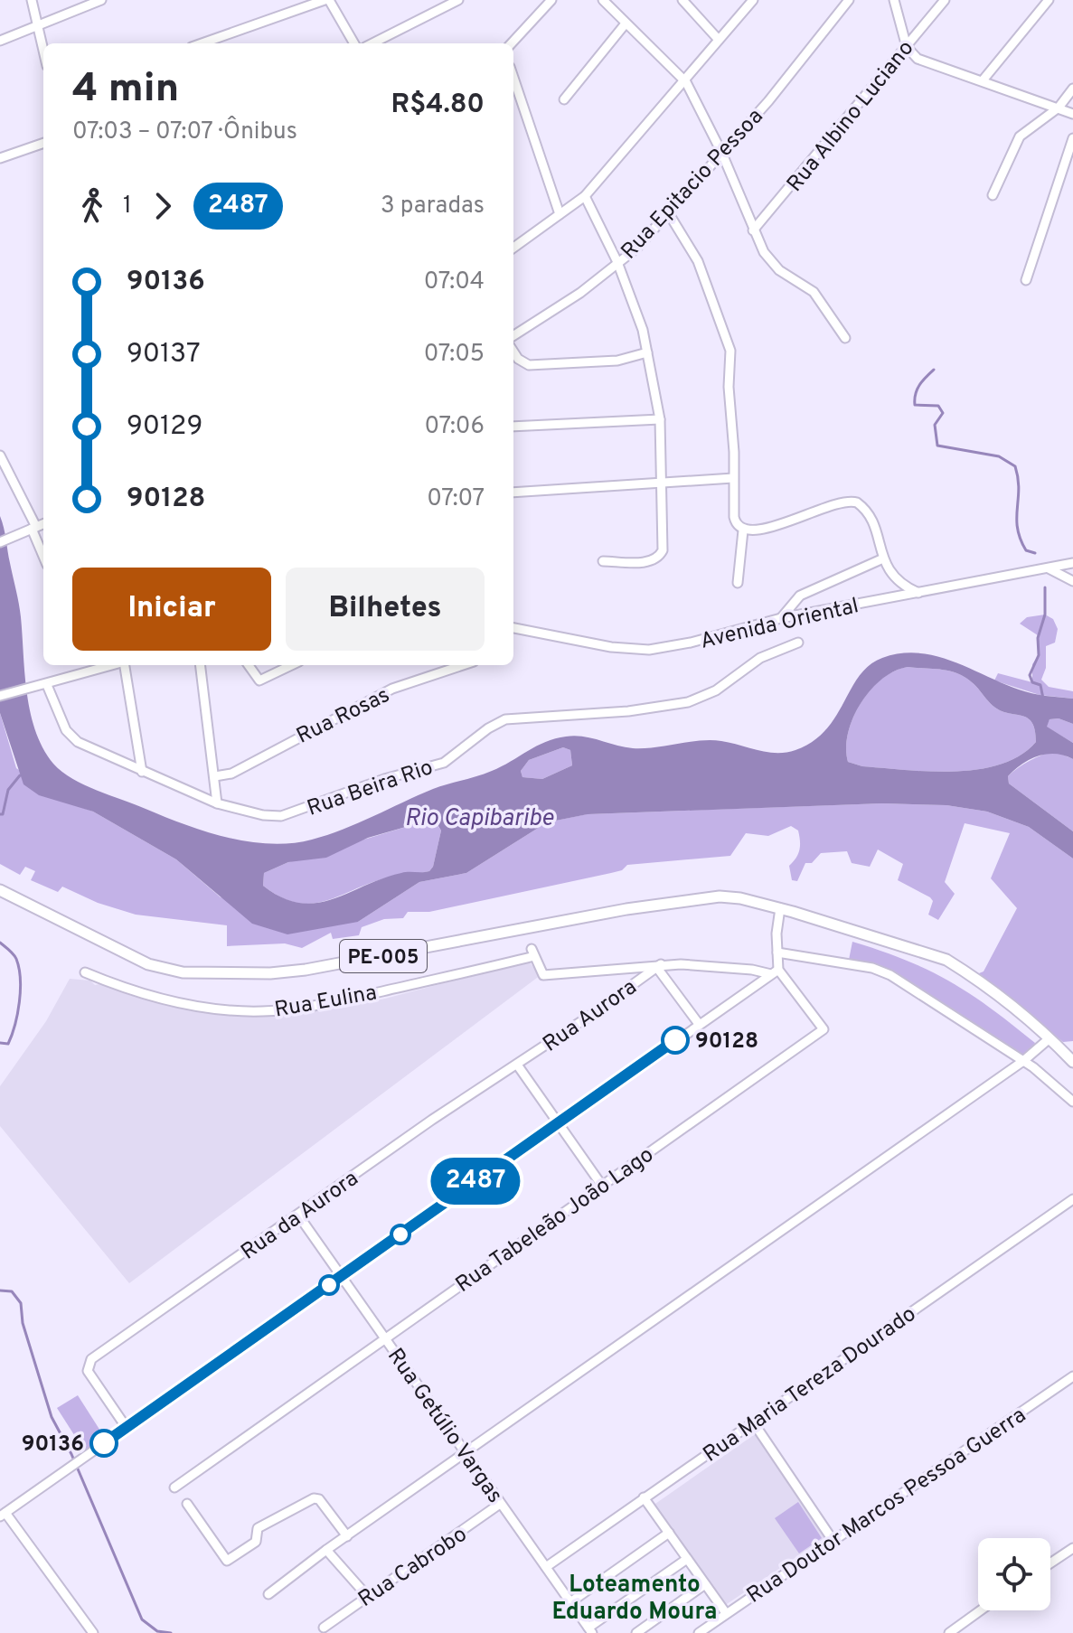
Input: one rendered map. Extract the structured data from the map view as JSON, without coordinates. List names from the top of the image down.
{
  "streets": {
    "main road": ["PE-005"],
    "street": [
      "Rua Albino Luciano",
      "Rua Epitacio Pessoa",
      "Avenida Oriental",
      "Rua Rosas",
      "Rua Beira Rio",
      "Rua Eulina",
      "Rua Aurora",
      "Rua da Aurora",
      "Rua Tabeleão João Lago",
      "Rua Maria Tereza Dourado",
      "Rua Getúlio Vargas",
      "Rua Doutor Marcos Pessoa Guerra",
      "Rua Cabrobo"
    ]
  },
  "crossings": [
    ["Rua Eulina", "Rua Aurora"],
    ["Rua Eulina", "Rua Tabeleão João Lago"],
    ["Rua Aurora", "Rua da Aurora"],
    ["Rua da Aurora", "Rua Getúlio Vargas"],
    ["Rua Tabeleão João Lago", "Rua Getúlio Vargas"],
    ["Rua Maria Tereza Dourado", "Rua Getúlio Vargas"],
    ["Rua Getúlio Vargas", "Rua Cabrobo"]
  ],
  "districts": ["Loteamento Eduardo Moura"],
  "water": ["Rio Capibaribe"],
  "places": ["90128", "90136"],
  "lines": ["bus line 2487"],
  "page": {
    "on_map": "2487",
    "heading": ["4 min", "07:03 – 07:07 · Ônibus", "R$4.80"],
    "legs": ["1", "2487", "3 paradas"],
    "list": [
      {
        "name": "90136",
        "value": "07:04"
      },
      {
        "name": "90137",
        "value": "07:05"
      },
      {
        "name": "90129",
        "value": "07:06"
      },
      {
        "name": "90128",
        "value": "07:07"
      }
    ],
    "buttons": ["Iniciar", "Bilhetes"]
  }
}
